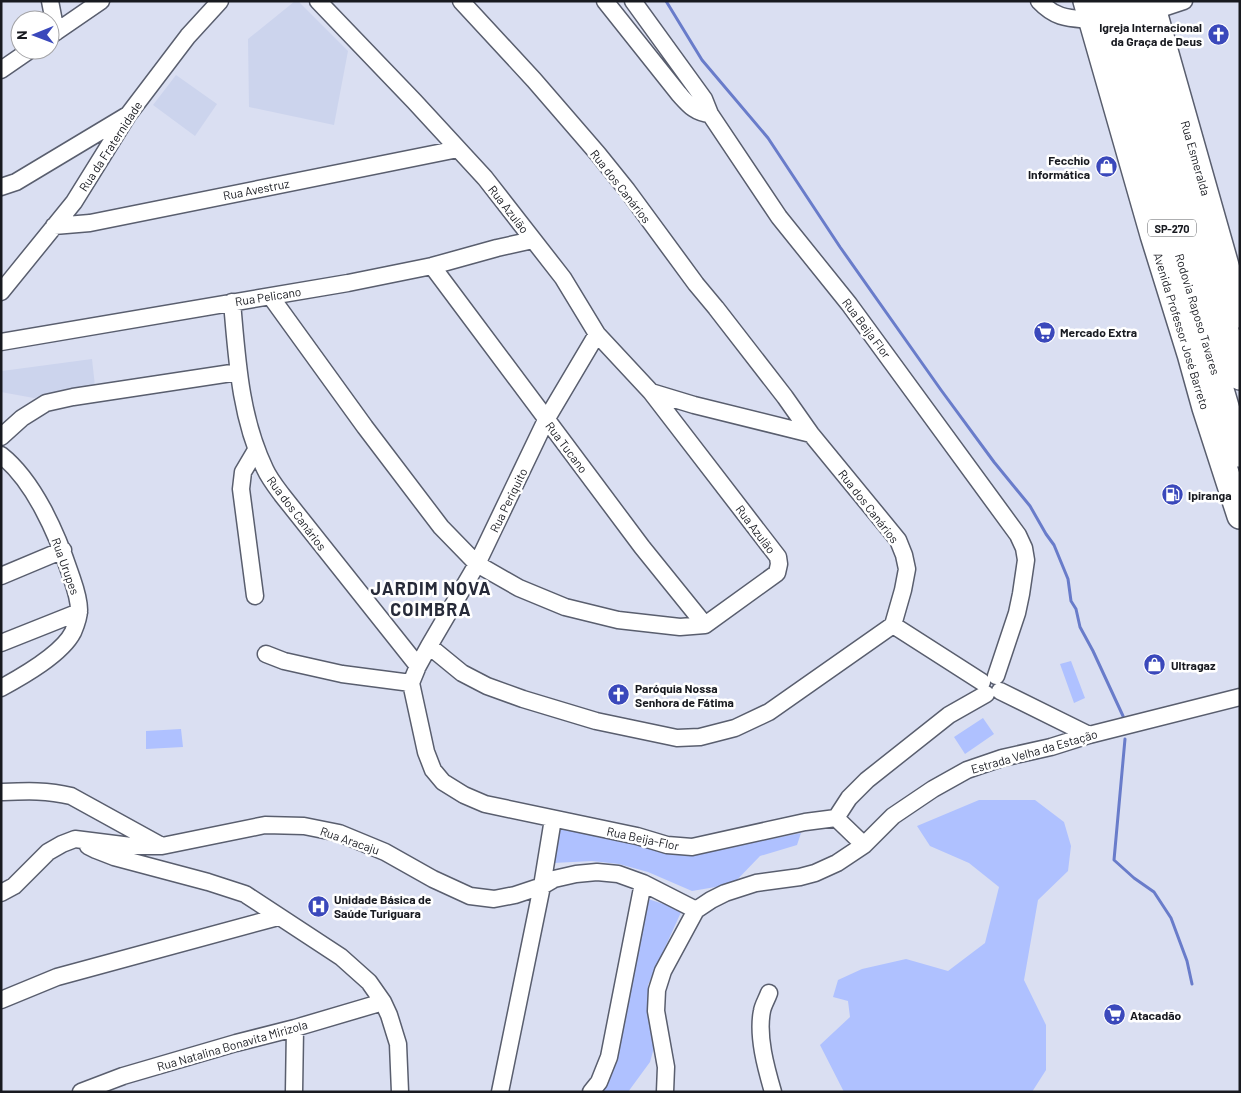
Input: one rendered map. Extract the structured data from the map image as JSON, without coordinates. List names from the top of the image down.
{
  "streets": {
    "highway": [
      "Rua Esmeralda",
      "SP-270",
      "Rodovia Raposo Tavares",
      "Avenida Professor José Barreto"
    ],
    "street": [
      "Rua da Fraternidade",
      "Rua dos Canários",
      "Rua Avestruz",
      "Rua Azulão",
      "Rua Pelicano",
      "Rua Beija Flor",
      "Rua Tucano",
      "Rua Periquito",
      "Rua Urupes",
      "Estrada Velha da Estação",
      "Rua Beija-Flor",
      "Rua Aracaju",
      "Rua Natalina Bonavita Mirizola"
    ]
  },
  "crossings": [
    ["Rua da Fraternidade", "Rua Avestruz"],
    ["Rua dos Canários", "Rua Pelicano"],
    ["Rua dos Canários", "Rua Periquito"],
    ["Rua Avestruz", "Rua Azulão"],
    ["Rua Azulão", "Rua Pelicano"],
    ["Rua Azulão", "Rua Tucano"],
    ["Rua Azulão", "Rua Periquito"],
    ["Rua Pelicano", "Rua Tucano"],
    ["Rodovia Raposo Tavares", "Avenida Professor José Barreto"],
    ["Rua Tucano", "Rua Periquito"],
    ["Estrada Velha da Estação", "Rua Aracaju"]
  ],
  "districts": ["JARDIM NOVA COIMBRA"],
  "places": {
    "church": ["Igreja Internacional da Graça de Deus", "Paróquia Nossa Senhora de Fátima"],
    "shop": ["Fecchio Informática", "Ultragaz"],
    "supermarket": ["Mercado Extra", "Atacadão"],
    "fuel station": ["Ipiranga"],
    "hospital": ["Unidade Básica de Saúde Turiguara"]
  },
  "north": "left"
}
